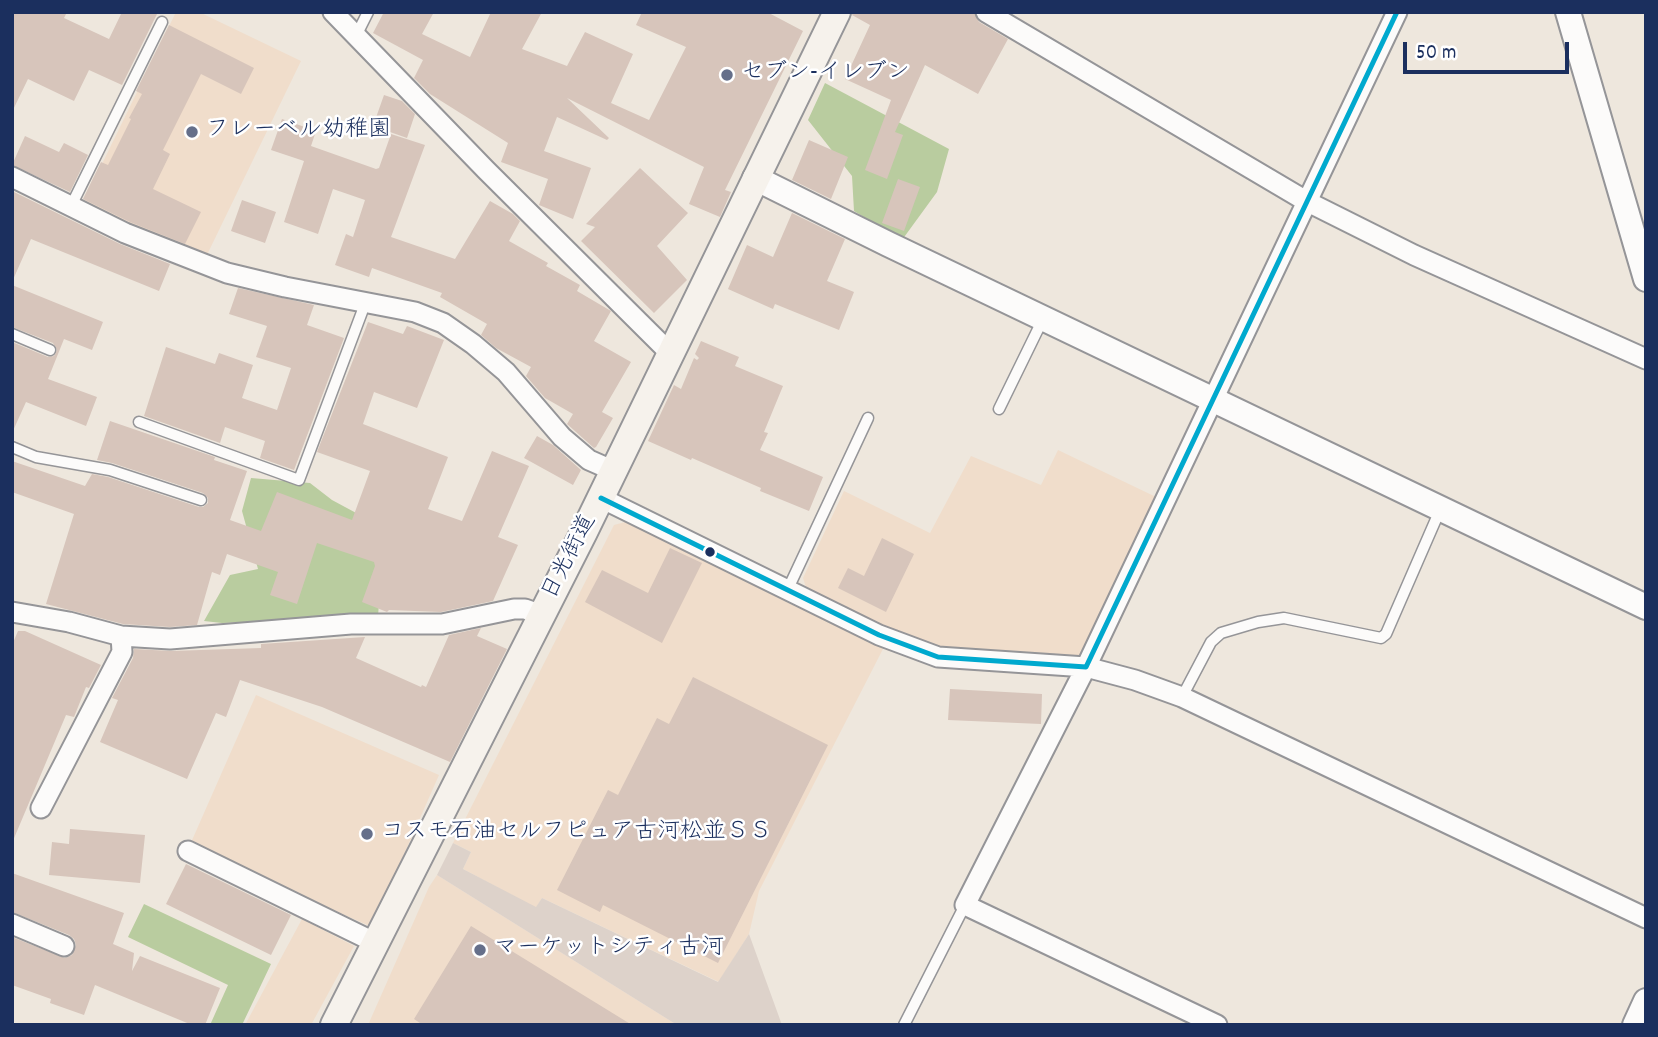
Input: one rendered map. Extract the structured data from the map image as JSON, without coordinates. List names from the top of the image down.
{
  "streets": {
    "main road": ["日光街道"]
  },
  "places": [
    "セブン-イレブン",
    "フレーベル幼稚園",
    "コスモ石油セルフピュア古河松並ＳＳ",
    "マーケットシティ古河"
  ],
  "scale_bar": "50 m"
}
